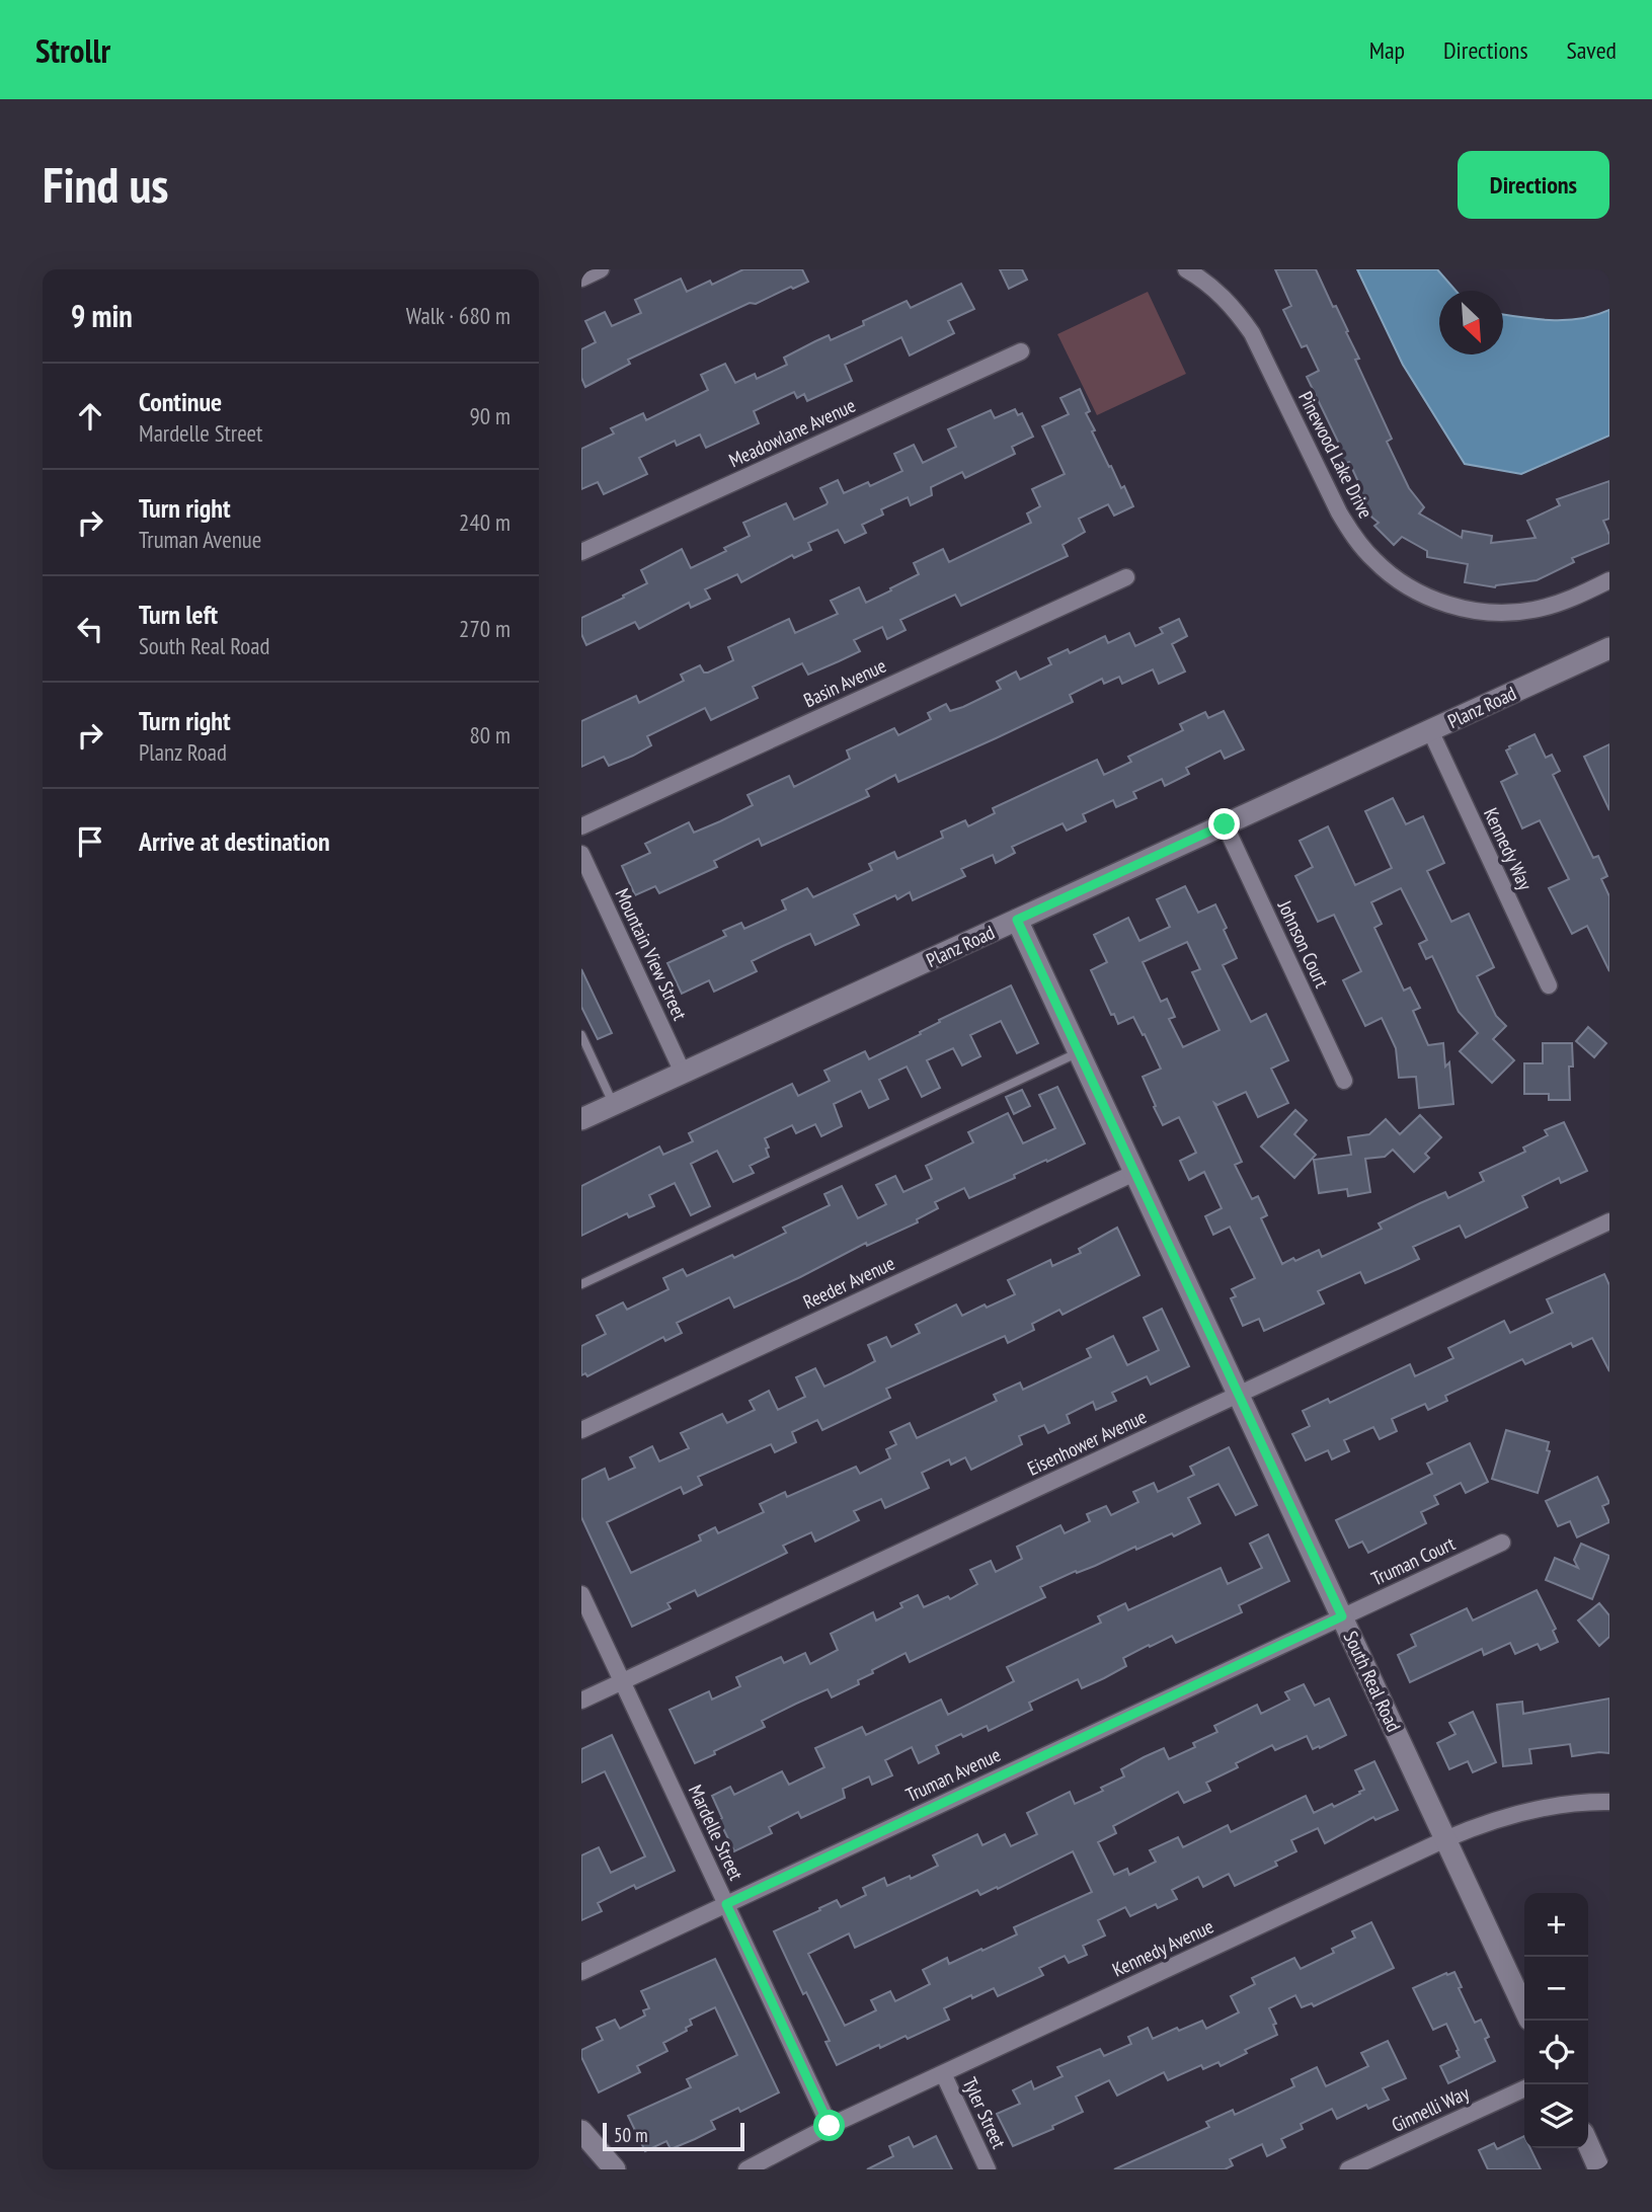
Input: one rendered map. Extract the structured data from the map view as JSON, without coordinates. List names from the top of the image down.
{
  "streets": {
    "street": [
      "Meadowlane Avenue",
      "Pinewood Lake Drive",
      "Basin Avenue",
      "Planz Road",
      "Kennedy Way",
      "Johnson Court",
      "Mountain View Street",
      "Reeder Avenue",
      "Eisenhower Avenue",
      "Truman Court",
      "South Real Road",
      "Truman Avenue",
      "Mardelle Street",
      "Kennedy Avenue",
      "Ginnelli Way",
      "Tyler Street"
    ]
  },
  "crossings": [
    ["Planz Road", "Kennedy Way"],
    ["Planz Road", "Johnson Court"],
    ["Planz Road", "Mountain View Street"],
    ["Planz Road", "South Real Road"],
    ["Reeder Avenue", "South Real Road"],
    ["Eisenhower Avenue", "South Real Road"],
    ["Eisenhower Avenue", "Mardelle Street"],
    ["Truman Court", "South Real Road"],
    ["Truman Court", "Truman Avenue"],
    ["South Real Road", "Truman Avenue"],
    ["South Real Road", "Kennedy Avenue"],
    ["Truman Avenue", "Mardelle Street"],
    ["Mardelle Street", "Kennedy Avenue"],
    ["Kennedy Avenue", "Tyler Street"]
  ],
  "scale_bar": "50 m",
  "north": "bottom right",
  "page": {
    "header": "Strollr",
    "nav": ["Map", "Directions", "Saved"],
    "buttons": "Directions",
    "title": "Find us",
    "heading": ["9 min", "Walk · 680 m"],
    "list": [
      ["Continue", "Mardelle Street", "90 m"],
      ["Turn right", "Truman Avenue", "240 m"],
      ["Turn left", "South Real Road", "270 m"],
      ["Turn right", "Planz Road", "80 m"],
      "Arrive at destination"
    ],
    "map_buttons": ["+", "−"],
    "scale": "50 m"
  }
}
